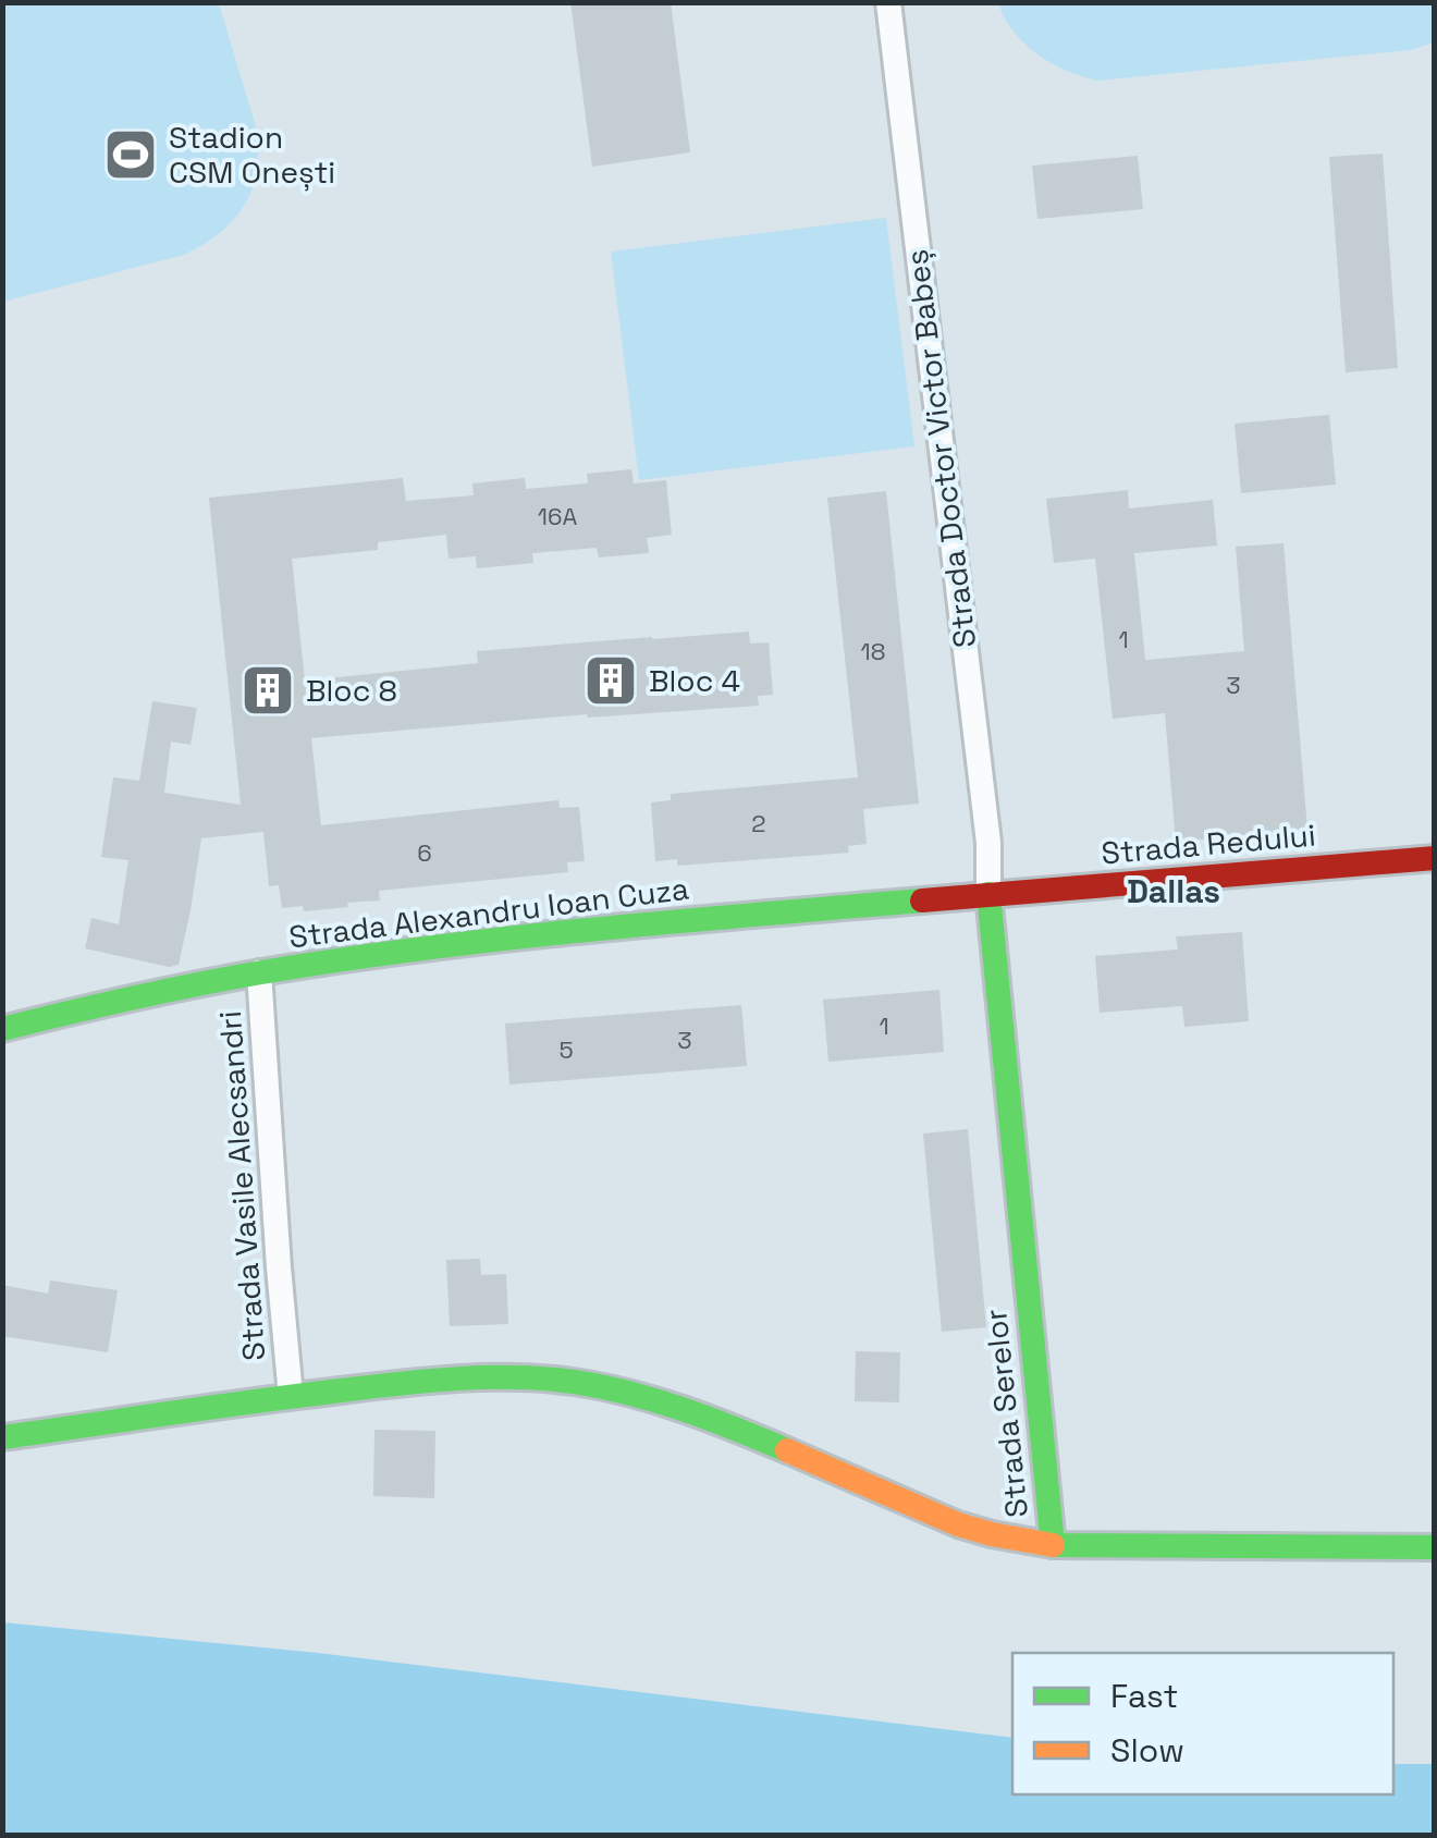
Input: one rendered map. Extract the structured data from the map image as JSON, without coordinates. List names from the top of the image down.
{
  "streets": {
    "street": [
      "Strada Doctor Victor Babeș",
      "Strada Redului",
      "Strada Alexandru Ioan Cuza",
      "Strada Vasile Alecsandri",
      "Strada Serelor"
    ]
  },
  "crossings": [
    ["Strada Doctor Victor Babeș", "Strada Redului"],
    ["Strada Doctor Victor Babeș", "Strada Alexandru Ioan Cuza"],
    ["Strada Doctor Victor Babeș", "Strada Serelor"],
    ["Strada Redului", "Strada Alexandru Ioan Cuza"],
    ["Strada Redului", "Strada Serelor"],
    ["Strada Alexandru Ioan Cuza", "Strada Vasile Alecsandri"],
    ["Strada Alexandru Ioan Cuza", "Strada Serelor"],
    ["Strada Vasile Alecsandri", "Strada Serelor"]
  ],
  "districts": ["Dallas"],
  "places": {
    "sports": ["Stadion CSM Onești"],
    "building": ["Bloc 4", "Bloc 8"]
  },
  "house_numbers": [
    "16A",
    "1",
    "18",
    "3",
    "2",
    "6",
    "1",
    "3",
    "5"
  ],
  "legend": ["Fast", "Slow"]
}
